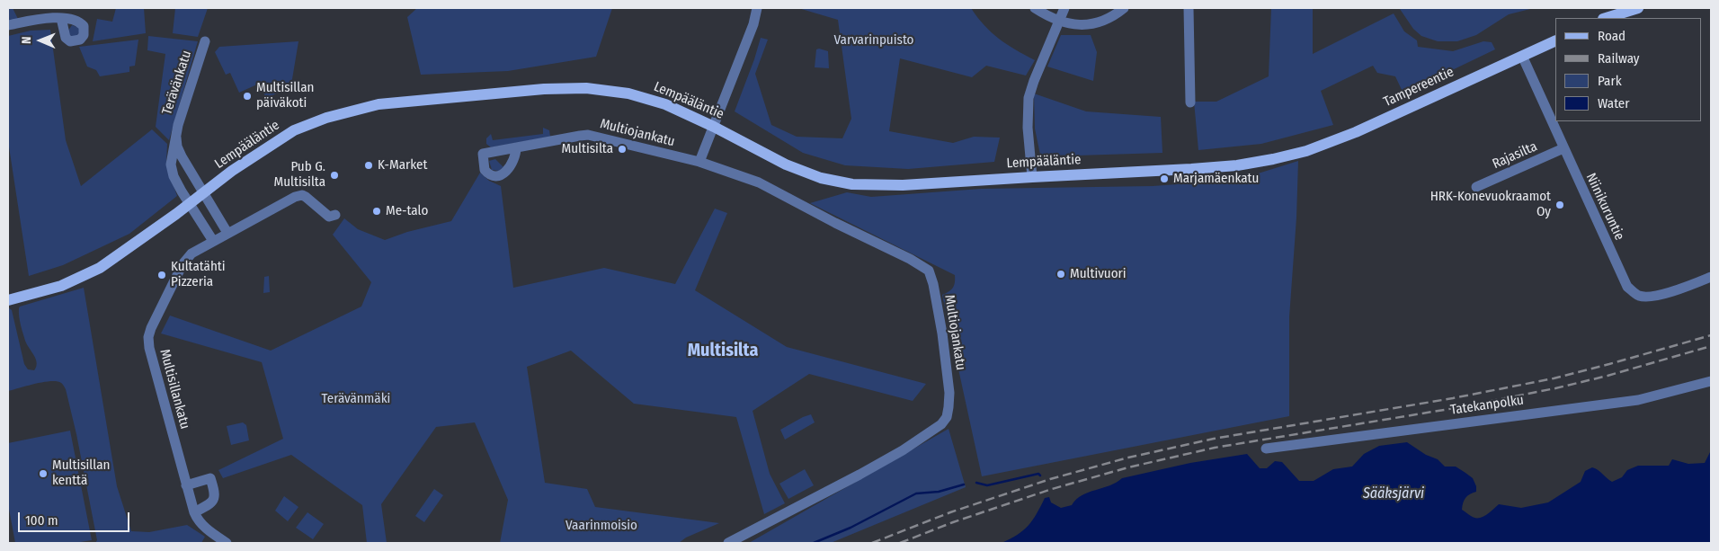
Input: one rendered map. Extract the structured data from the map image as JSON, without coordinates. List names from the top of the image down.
{
  "streets": {
    "main road": ["Tampereentie", "Lempääläntie"],
    "street": [
      "Terävänkatu",
      "Multiojankatu",
      "Rajasilta",
      "Niinikuruntie",
      "Multisillankatu",
      "Tatekanpolku"
    ]
  },
  "crossings": [
    ["Terävänkatu", "Lempääläntie"],
    ["Tampereentie", "Lempääläntie"],
    ["Tampereentie", "Niinikuruntie"],
    ["Rajasilta", "Niinikuruntie"]
  ],
  "districts": ["Multisilta"],
  "water": ["Sääksjärvi"],
  "parks": ["Varvarinpuisto", "Terävänmäki", "Vaarinmoisio"],
  "places": [
    "Multisillan päiväkoti",
    "Multisilta",
    "K-Market",
    "Pub G. Multisilta",
    "Marjamäenkatu",
    "HRK-Konevuokraamot Oy",
    "Me-talo",
    "Multivuori",
    "Kultatähti Pizzeria",
    "Multisillan kenttä"
  ],
  "legend": [
    "Road",
    "Railway",
    "Park",
    "Water"
  ],
  "scale_bar": "100 m",
  "north": "left"
}
